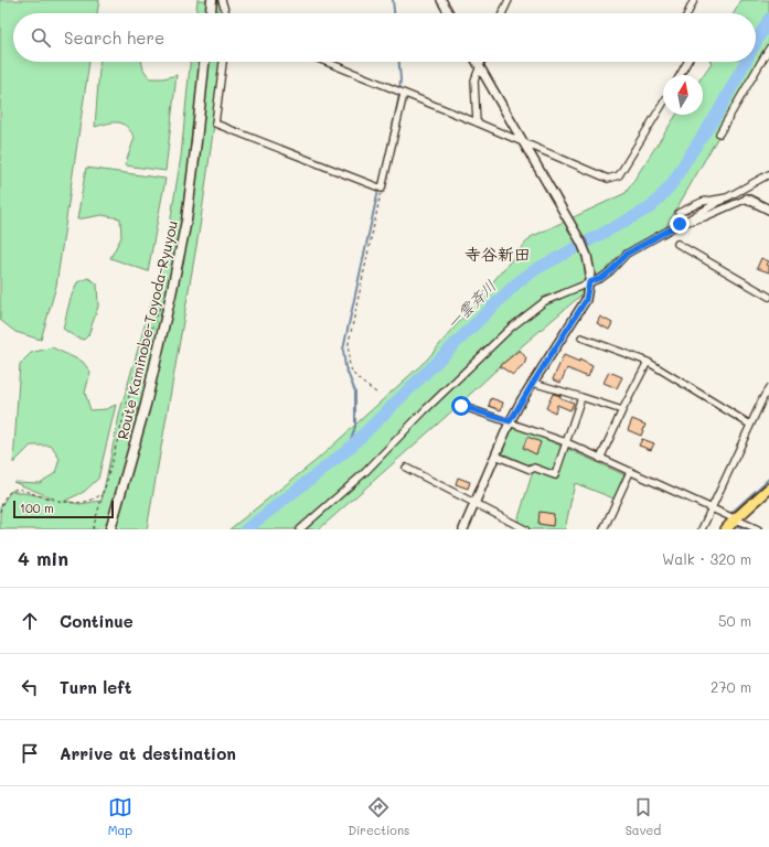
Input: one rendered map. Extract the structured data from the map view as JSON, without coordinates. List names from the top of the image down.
{
  "streets": {
    "main road": ["Route Kaminobe-Toyoda-Ryuyou"]
  },
  "districts": ["寺谷新田"],
  "water": ["一雲斉川"],
  "scale_bar": "100 m",
  "north": "top",
  "page": {
    "search": "Search here",
    "scale": "100 m",
    "heading": ["4 min", "Walk · 320 m"],
    "list": [
      ["Continue", "50 m"],
      ["Turn left", "270 m"],
      "Arrive at destination"
    ],
    "nav": ["Map", "Directions", "Saved"]
  }
}
